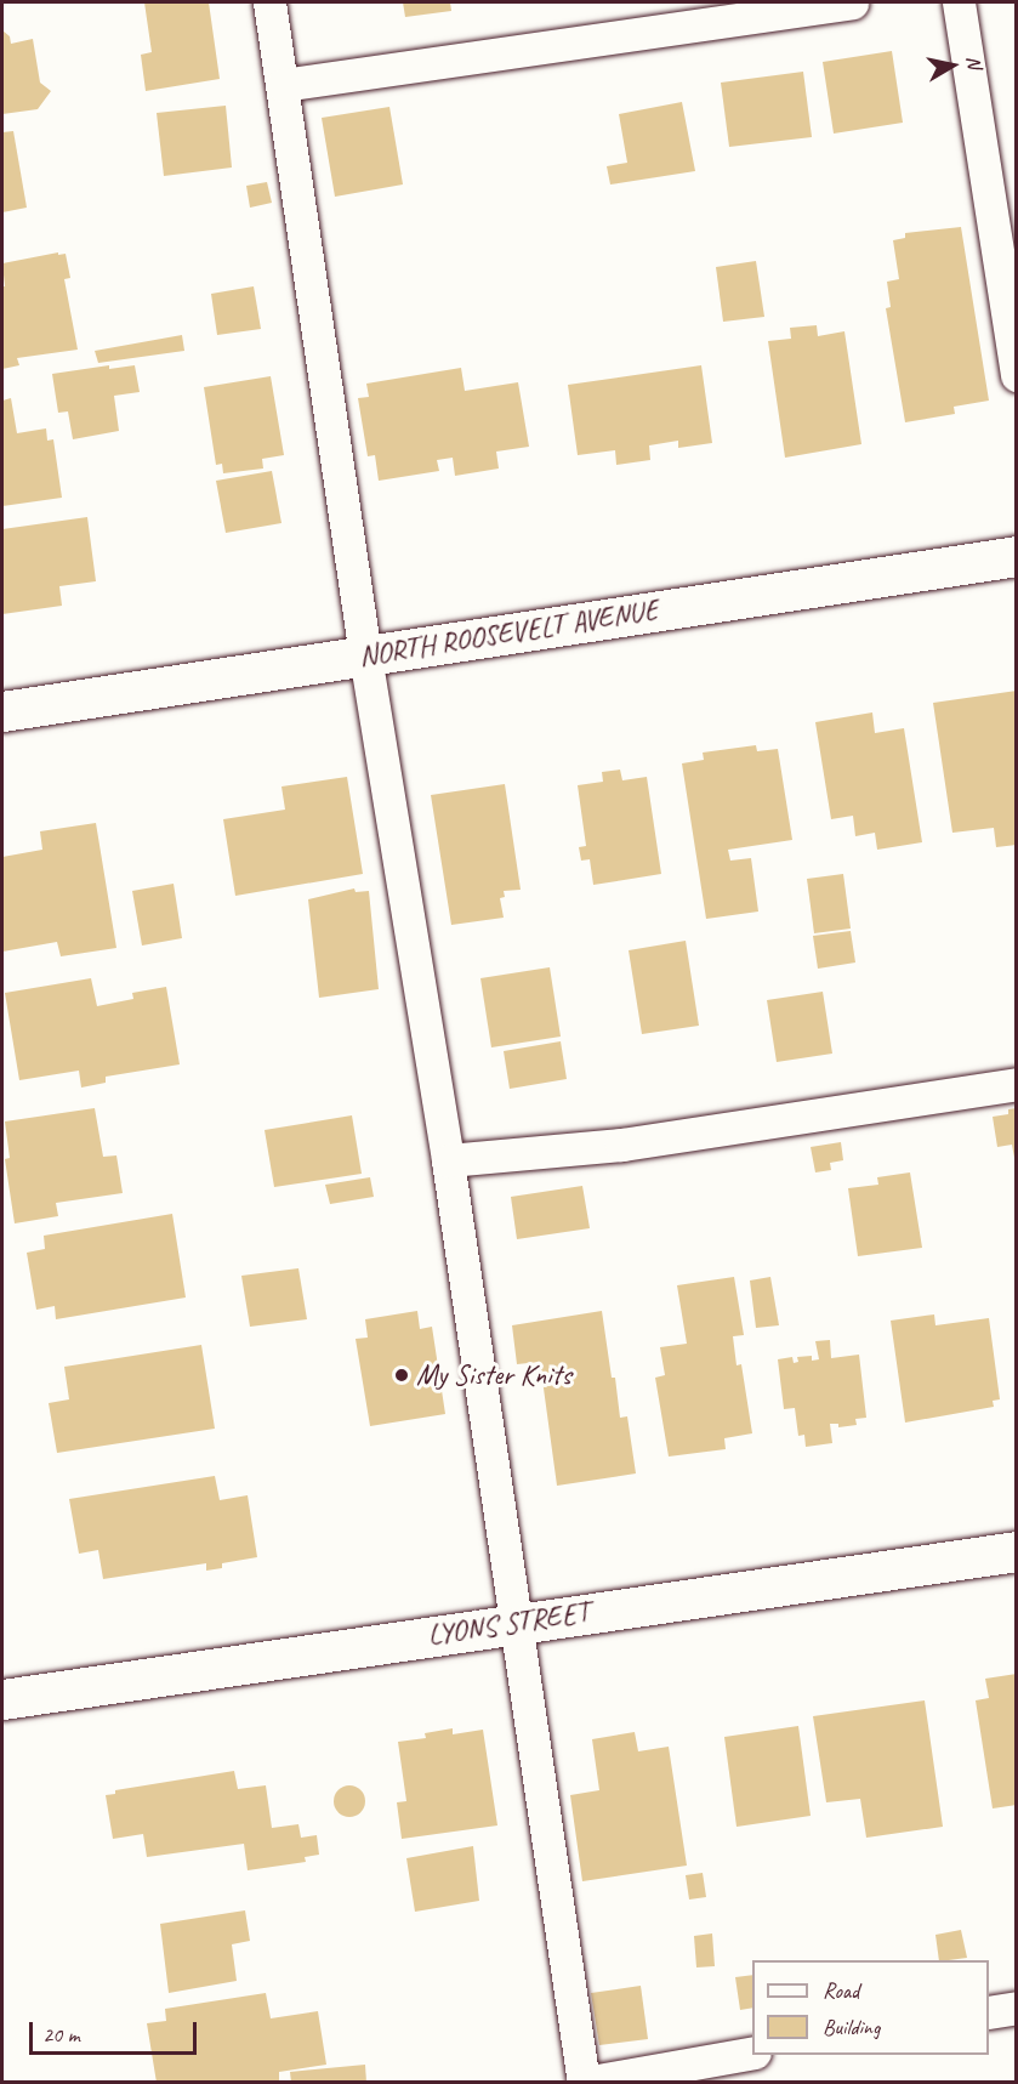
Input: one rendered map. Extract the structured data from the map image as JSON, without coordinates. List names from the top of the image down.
{
  "streets": {
    "street": ["NORTH ROOSEVELT AVENUE", "LYONS STREET"]
  },
  "places": ["My Sister Knits"],
  "legend": ["Road", "Building"],
  "scale_bar": "20 m",
  "north": "right"
}
